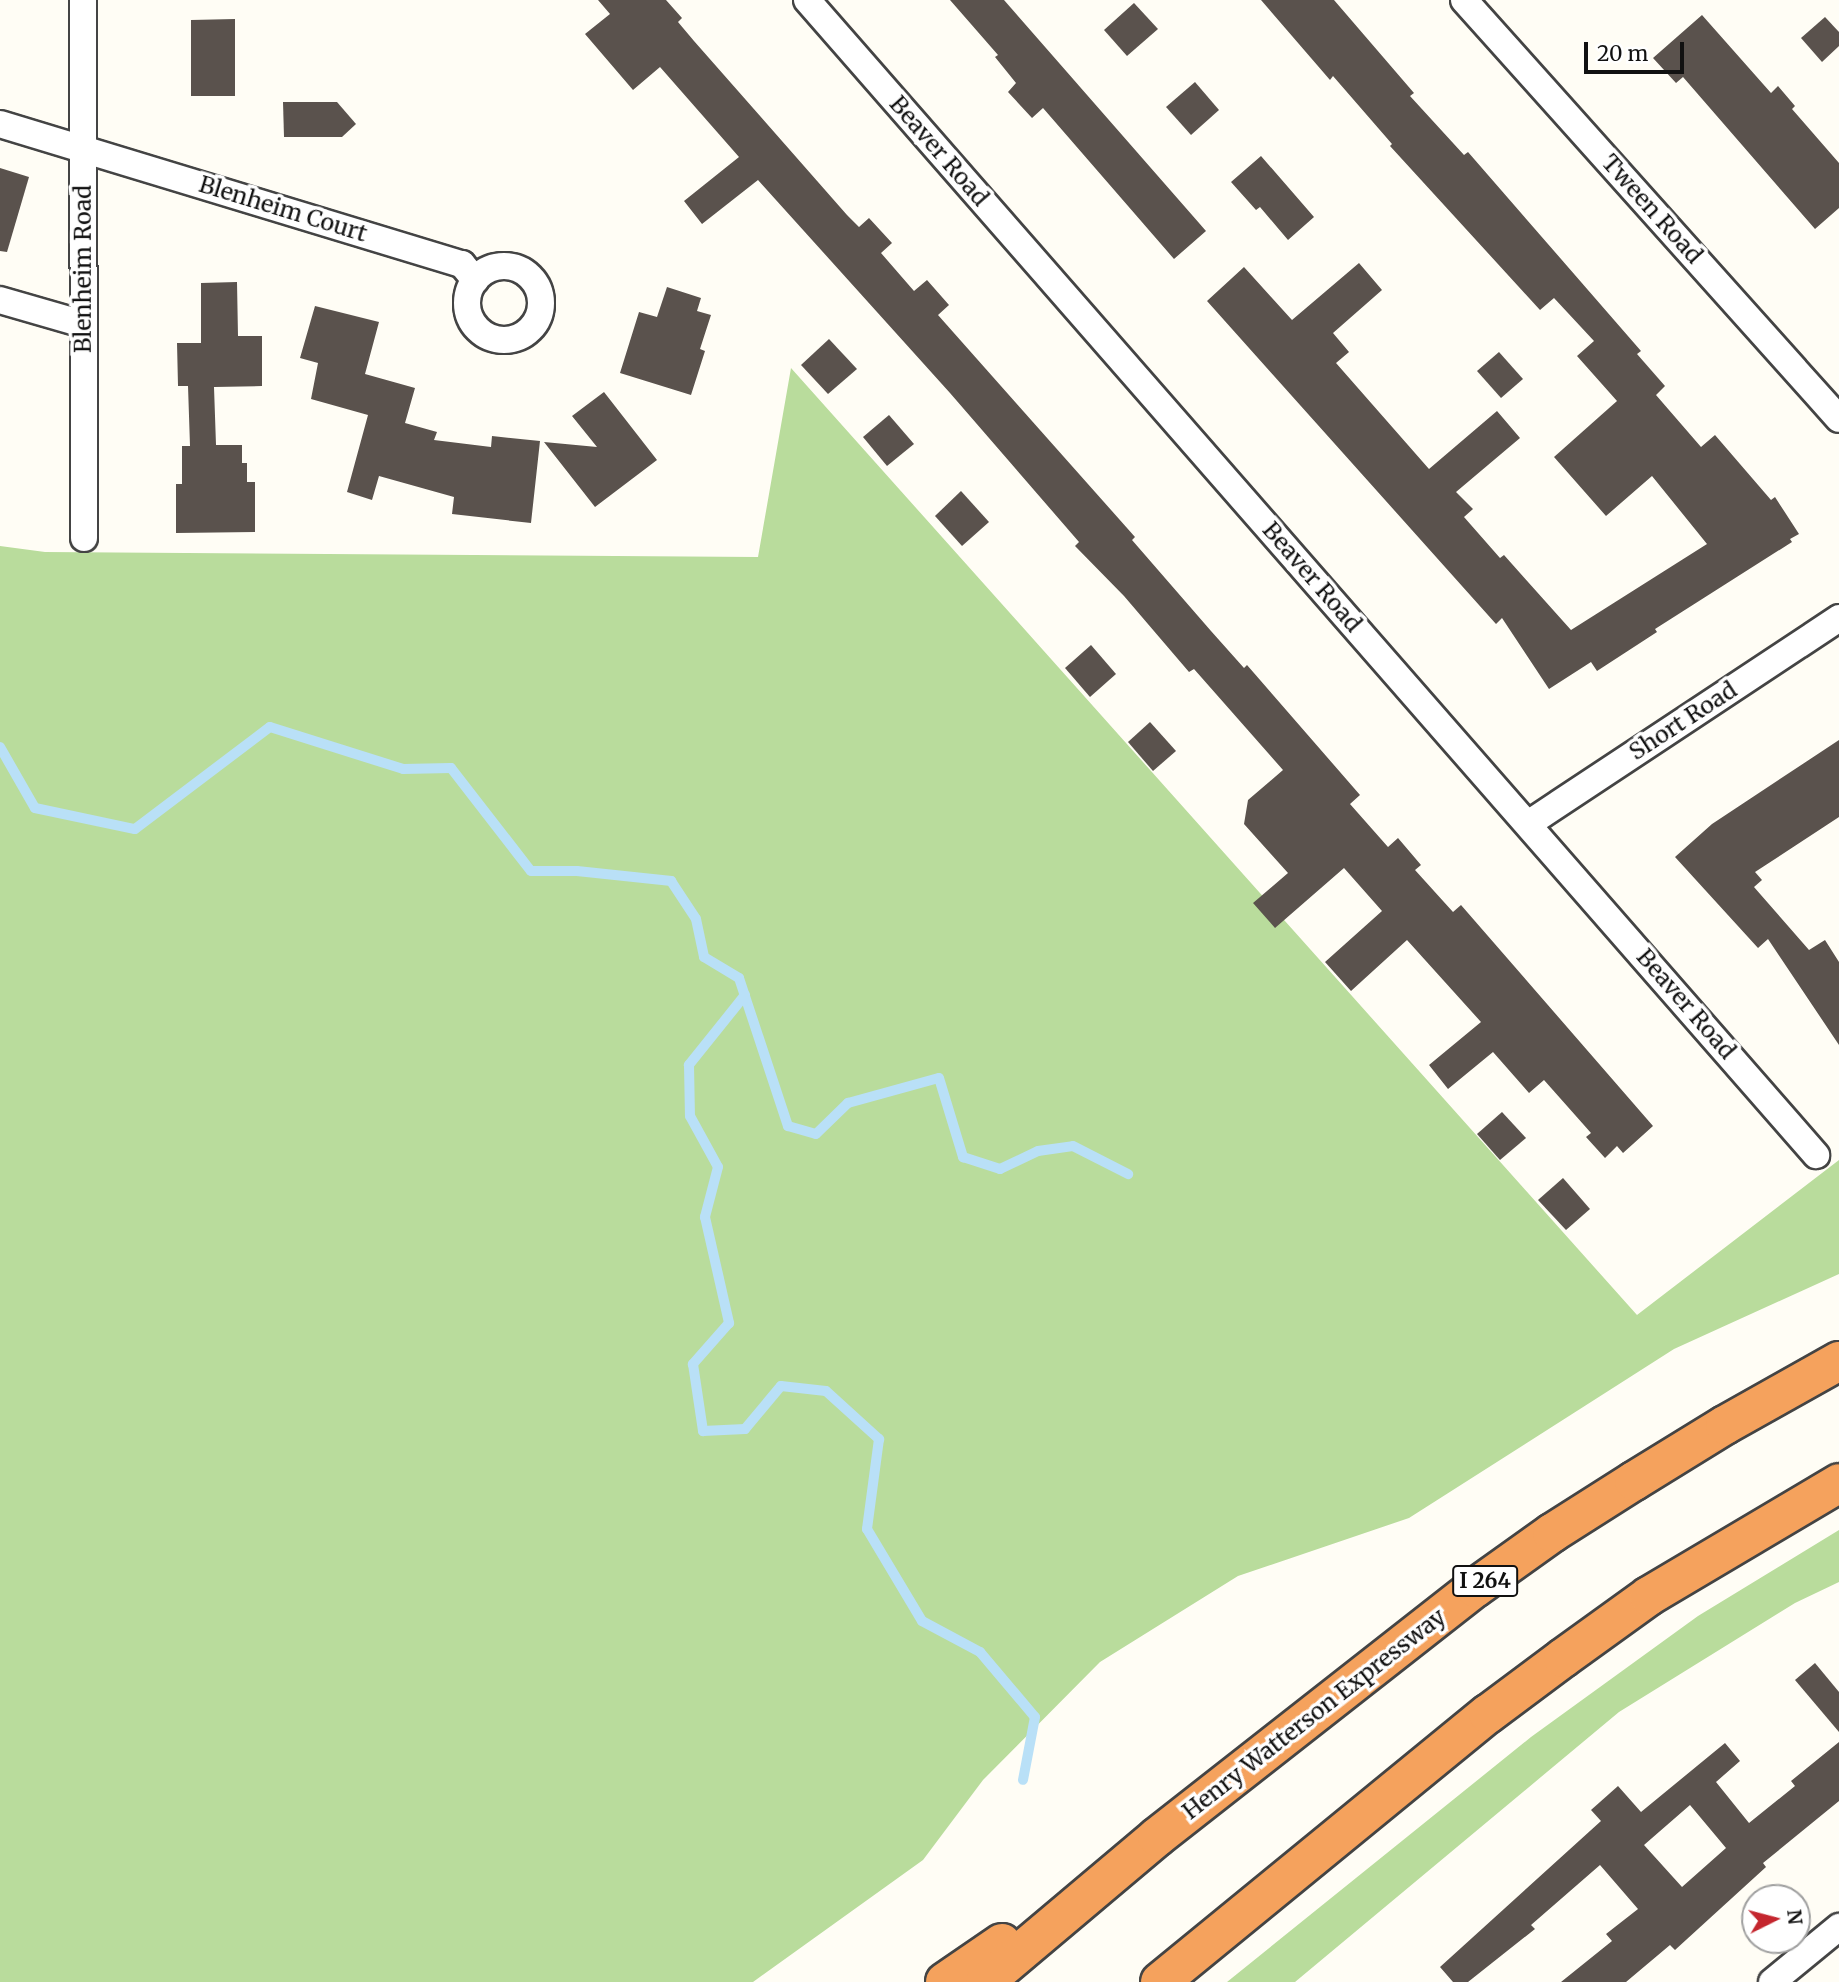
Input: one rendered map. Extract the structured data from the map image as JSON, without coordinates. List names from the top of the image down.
{
  "streets": {
    "highway": ["I 264", "Henry Watterson Expressway"],
    "street": [
      "Beaver Road",
      "Blenheim Court",
      "Tween Road",
      "Blenheim Road",
      "Short Road"
    ]
  },
  "crossings": [
    ["Beaver Road", "Short Road"],
    ["Blenheim Court", "Blenheim Road"]
  ],
  "scale_bar": "20 m",
  "north": "right"
}
